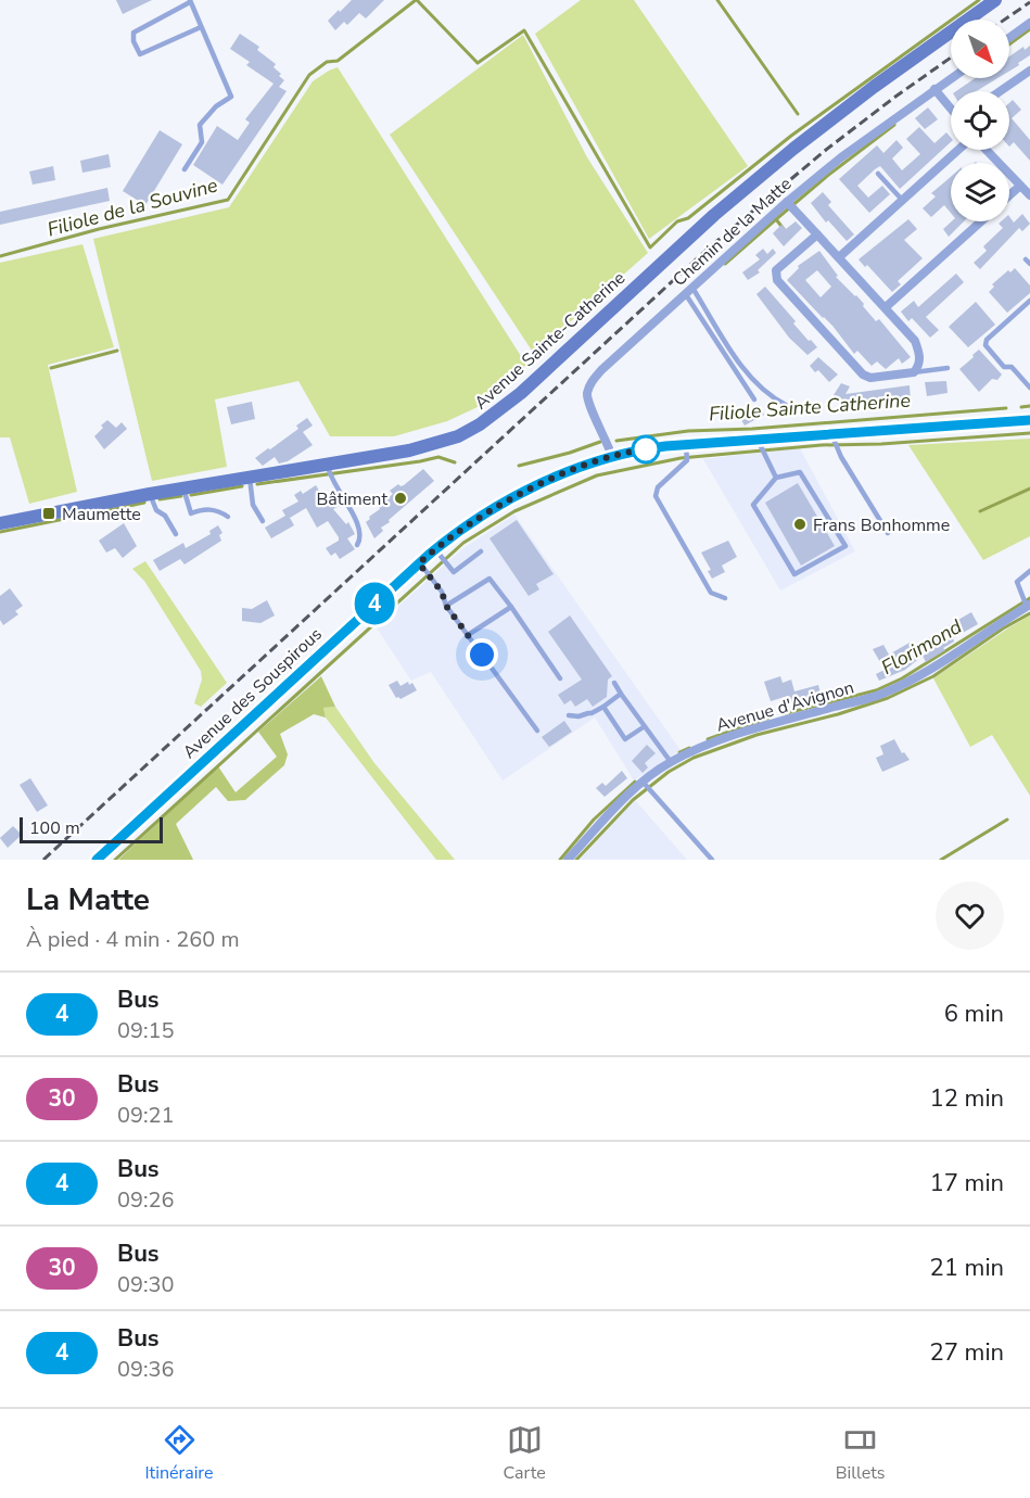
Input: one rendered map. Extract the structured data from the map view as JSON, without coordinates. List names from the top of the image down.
{
  "streets": {
    "main road": ["Avenue Sainte-Catherine", "Avenue des Souspirous"],
    "street": ["Chemin de la Matte", "Avenue d'Avignon"]
  },
  "crossings": [
    ["Chemin de la Matte", "Avenue des Souspirous"]
  ],
  "water": ["Filiole de la Souvine", "Filiole Sainte Catherine", "Florimond"],
  "places": {
    "other": ["Bâtiment", "Frans Bonhomme"],
    "transit": ["Maumette"]
  },
  "lines": ["bus line 4"],
  "scale_bar": "100 m",
  "north": "bottom right",
  "page": {
    "on_map": "4",
    "scale": "100 m",
    "heading": ["La Matte", "À pied · 4 min · 260 m"],
    "list": [
      {
        "mark": "4",
        "name": "Bus",
        "note": "09:15",
        "value": "6 min"
      },
      {
        "mark": "30",
        "name": "Bus",
        "note": "09:21",
        "value": "12 min"
      },
      {
        "mark": "4",
        "name": "Bus",
        "note": "09:26",
        "value": "17 min"
      },
      {
        "mark": "30",
        "name": "Bus",
        "note": "09:30",
        "value": "21 min"
      },
      {
        "mark": "4",
        "name": "Bus",
        "note": "09:36",
        "value": "27 min"
      }
    ],
    "tabs": ["Itinéraire", "Carte", "Billets"]
  }
}
